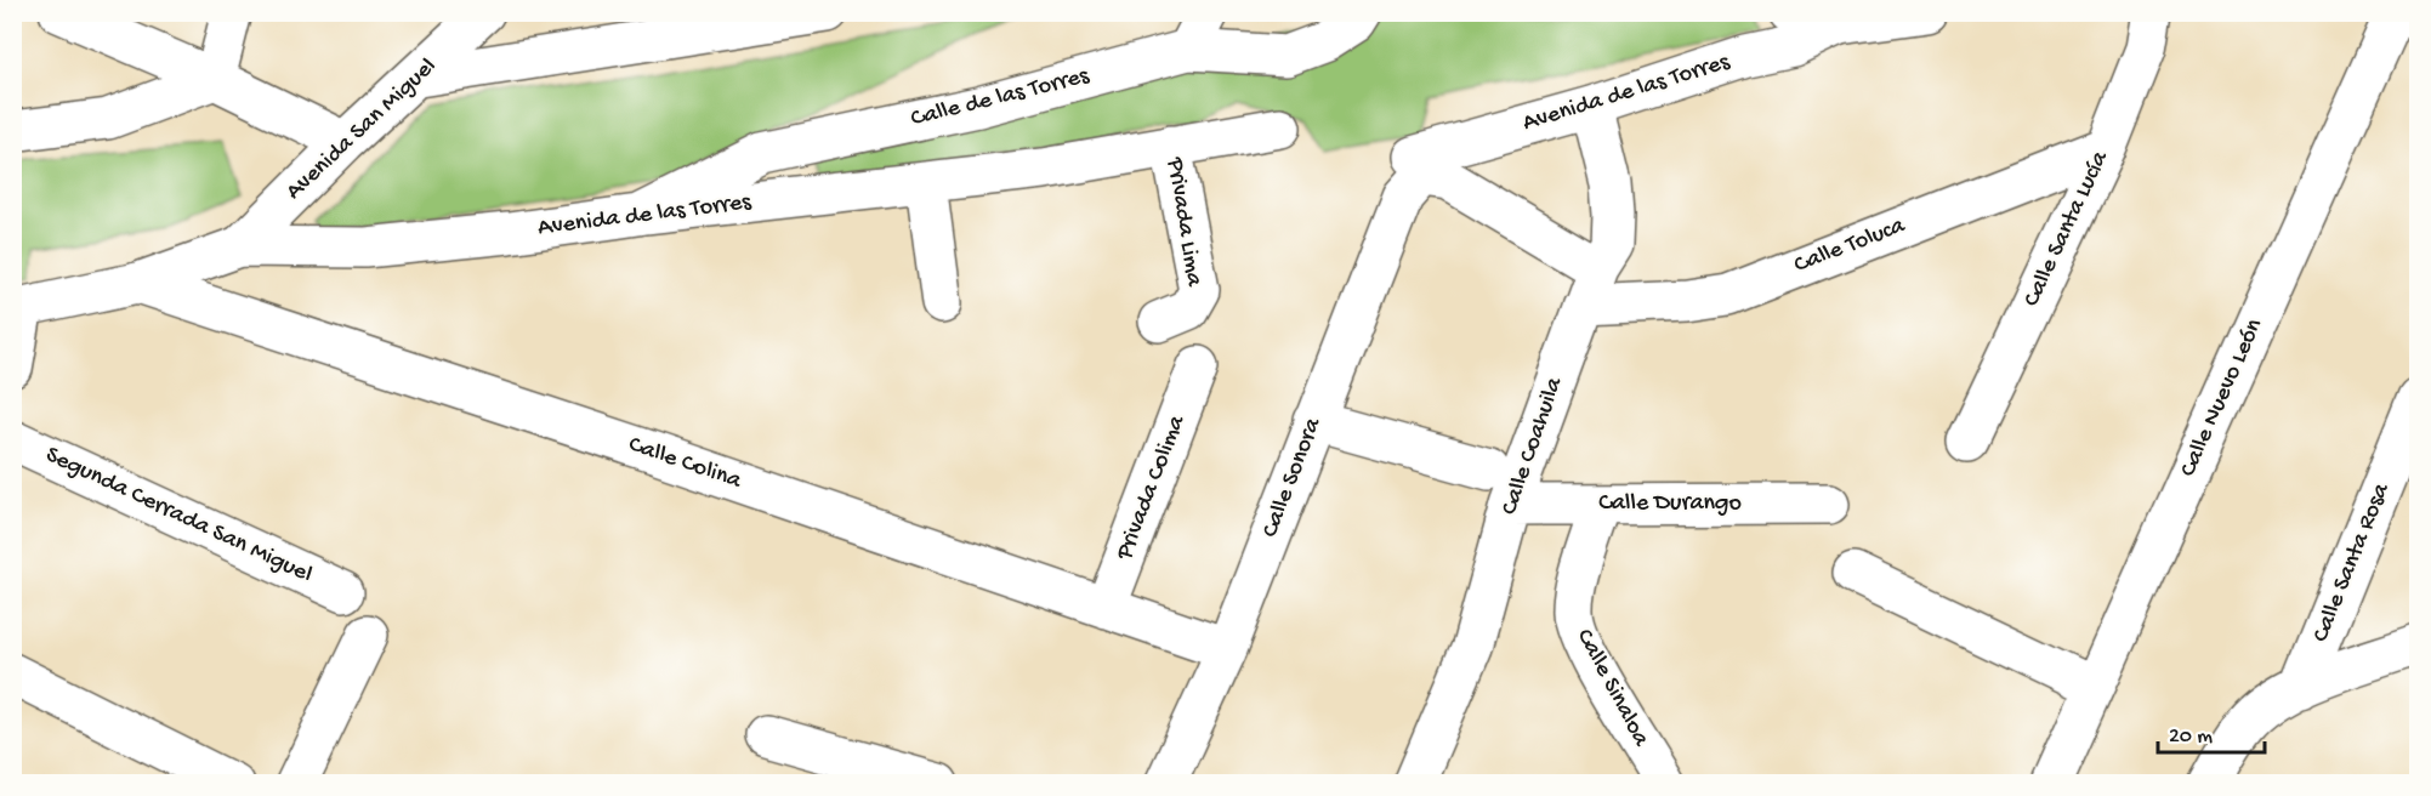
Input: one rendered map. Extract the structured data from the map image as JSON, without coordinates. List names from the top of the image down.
{
  "streets": {
    "street": [
      "Avenida de las Torres",
      "Calle de las Torres",
      "Avenida San Miguel",
      "Privada Lima",
      "Calle Santa Lucía",
      "Calle Toluca",
      "Calle Nuevo León",
      "Calle Coahuila",
      "Calle Colina",
      "Calle Sonora",
      "Privada Colima",
      "Calle Durango",
      "Segunda Cerrada San Miguel",
      "Calle Santa Rosa",
      "Calle Sinaloa"
    ]
  },
  "crossings": [
    ["Avenida de las Torres", "Calle de las Torres"],
    ["Avenida de las Torres", "Avenida San Miguel"],
    ["Avenida de las Torres", "Privada Lima"],
    ["Avenida de las Torres", "Calle Coahuila"],
    ["Avenida de las Torres", "Calle Colina"],
    ["Avenida de las Torres", "Calle Sonora"],
    ["Calle Santa Lucía", "Calle Toluca"],
    ["Calle Toluca", "Calle Coahuila"],
    ["Calle Coahuila", "Calle Durango"],
    ["Calle Colina", "Calle Sonora"],
    ["Calle Colina", "Privada Colima"],
    ["Calle Durango", "Calle Sinaloa"]
  ],
  "scale_bar": "20 m"
}
